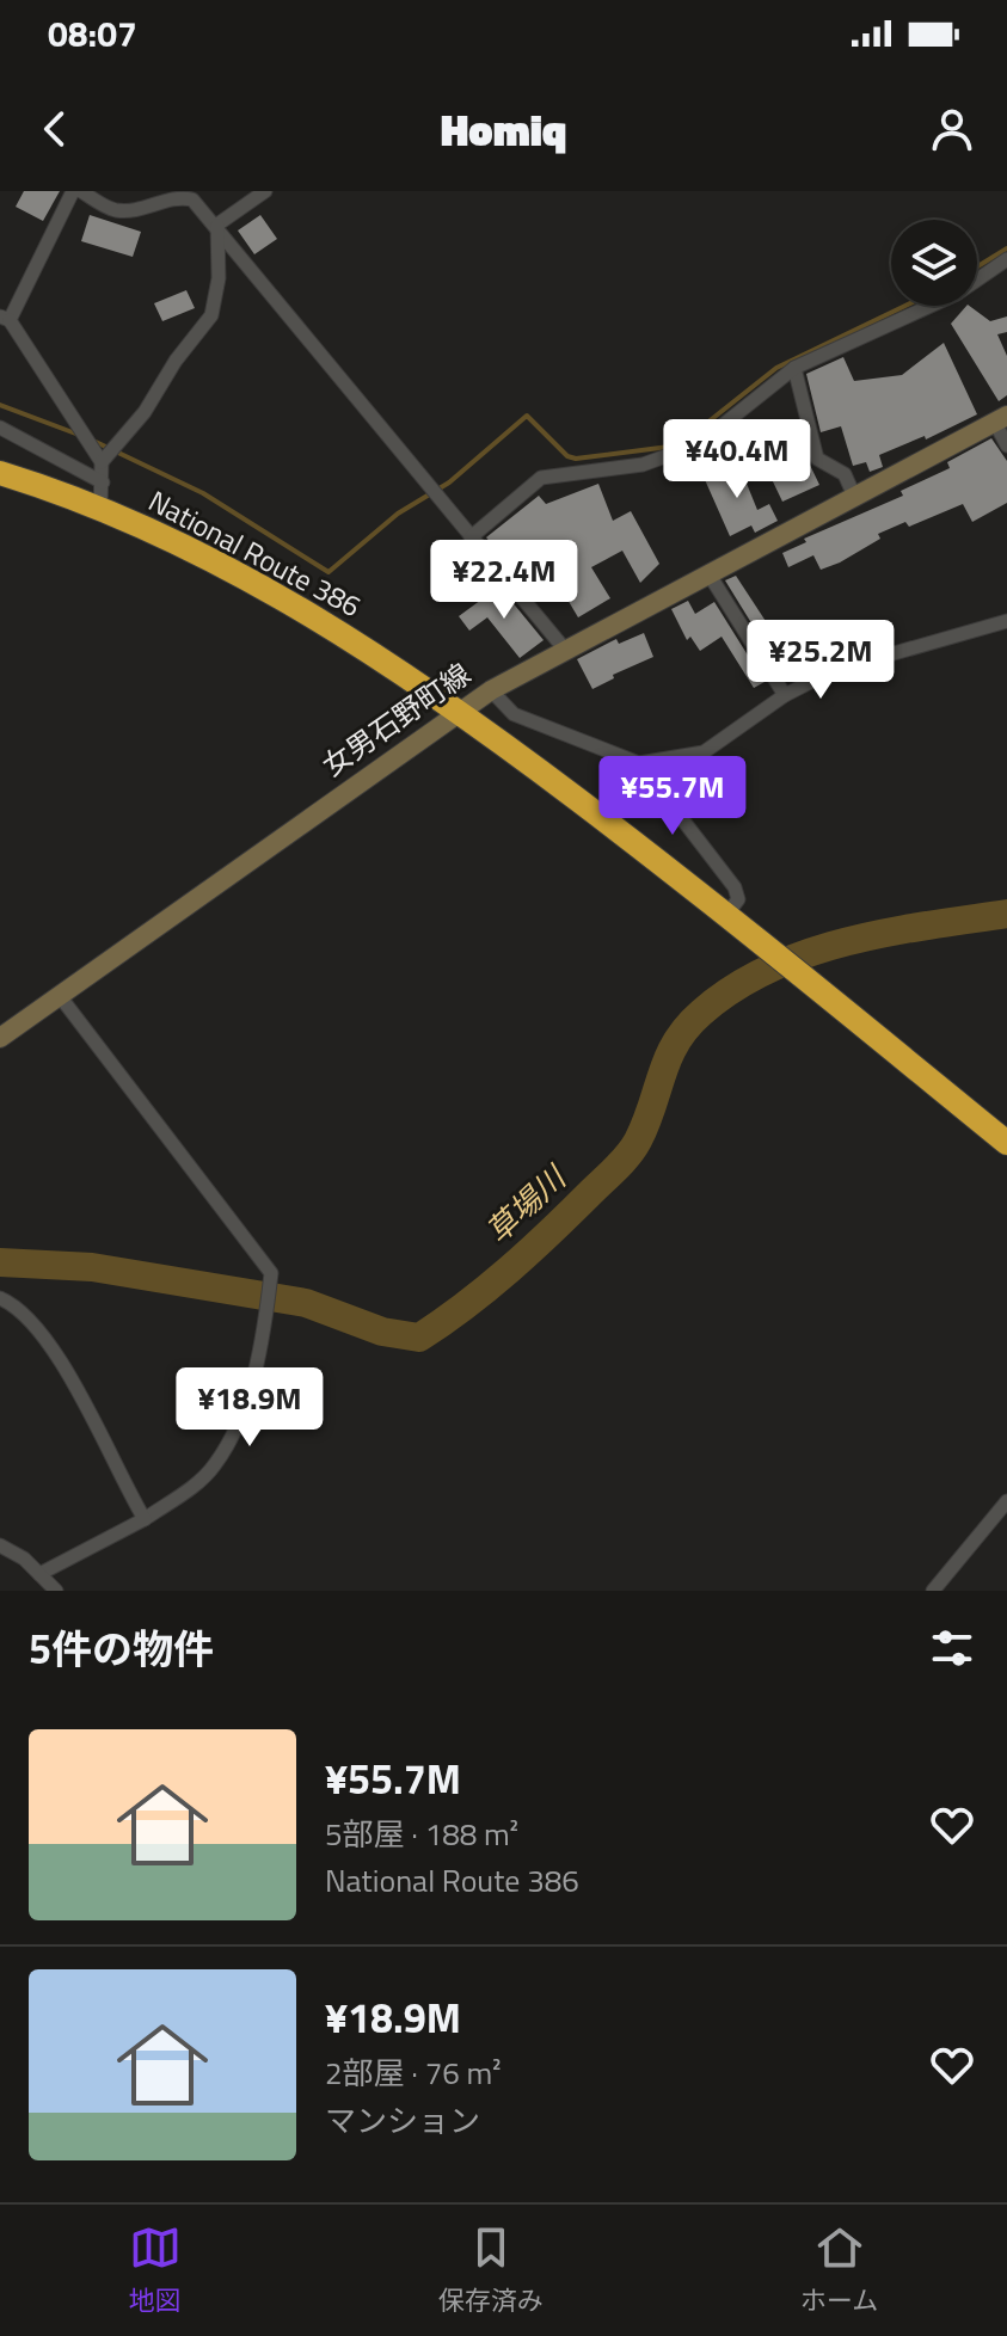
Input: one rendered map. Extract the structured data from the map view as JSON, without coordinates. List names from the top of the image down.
{
  "streets": {
    "highway": ["National Route 386"],
    "main road": ["女男石野町線"]
  },
  "crossings": [
    ["National Route 386", "女男石野町線"]
  ],
  "water": ["草場川"],
  "page": {
    "status": "08:07",
    "header": "Homiq",
    "price": [
      "¥40.4M",
      "¥22.4M",
      "¥25.2M",
      "¥55.7M",
      "¥18.9M"
    ],
    "heading": "5件の物件",
    "list": [
      {
        "name": "¥55.7M",
        "note": "5部屋 · 188 m² · National Route 386"
      },
      {
        "name": "¥18.9M",
        "note": "2部屋 · 76 m² · マンション"
      }
    ],
    "tabs": ["地図", "保存済み", "ホーム"]
  }
}
